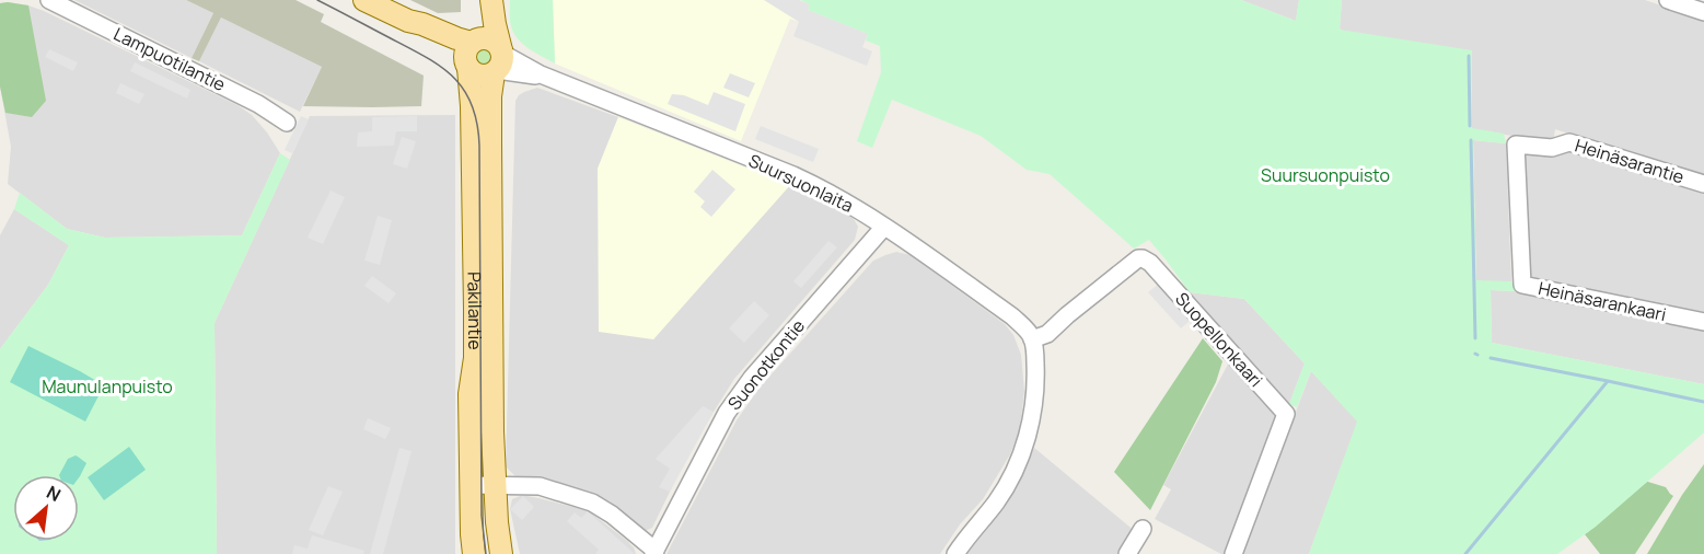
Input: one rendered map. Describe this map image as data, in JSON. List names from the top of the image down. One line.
{"streets":{"main road":["Pakilantie"],"street":["Lampuotilantie","Heinäsarantie","Suursuonlaita","Heinäsarankaari","Suopellonkaari","Suonotkontie"]},"crossings":[["Heinäsarantie","Heinäsarankaari"],["Suursuonlaita","Pakilantie"],["Suursuonlaita","Suopellonkaari"],["Suursuonlaita","Suonotkontie"]],"parks":["Suursuonpuisto","Maunulanpuisto"],"north":"top right"}
